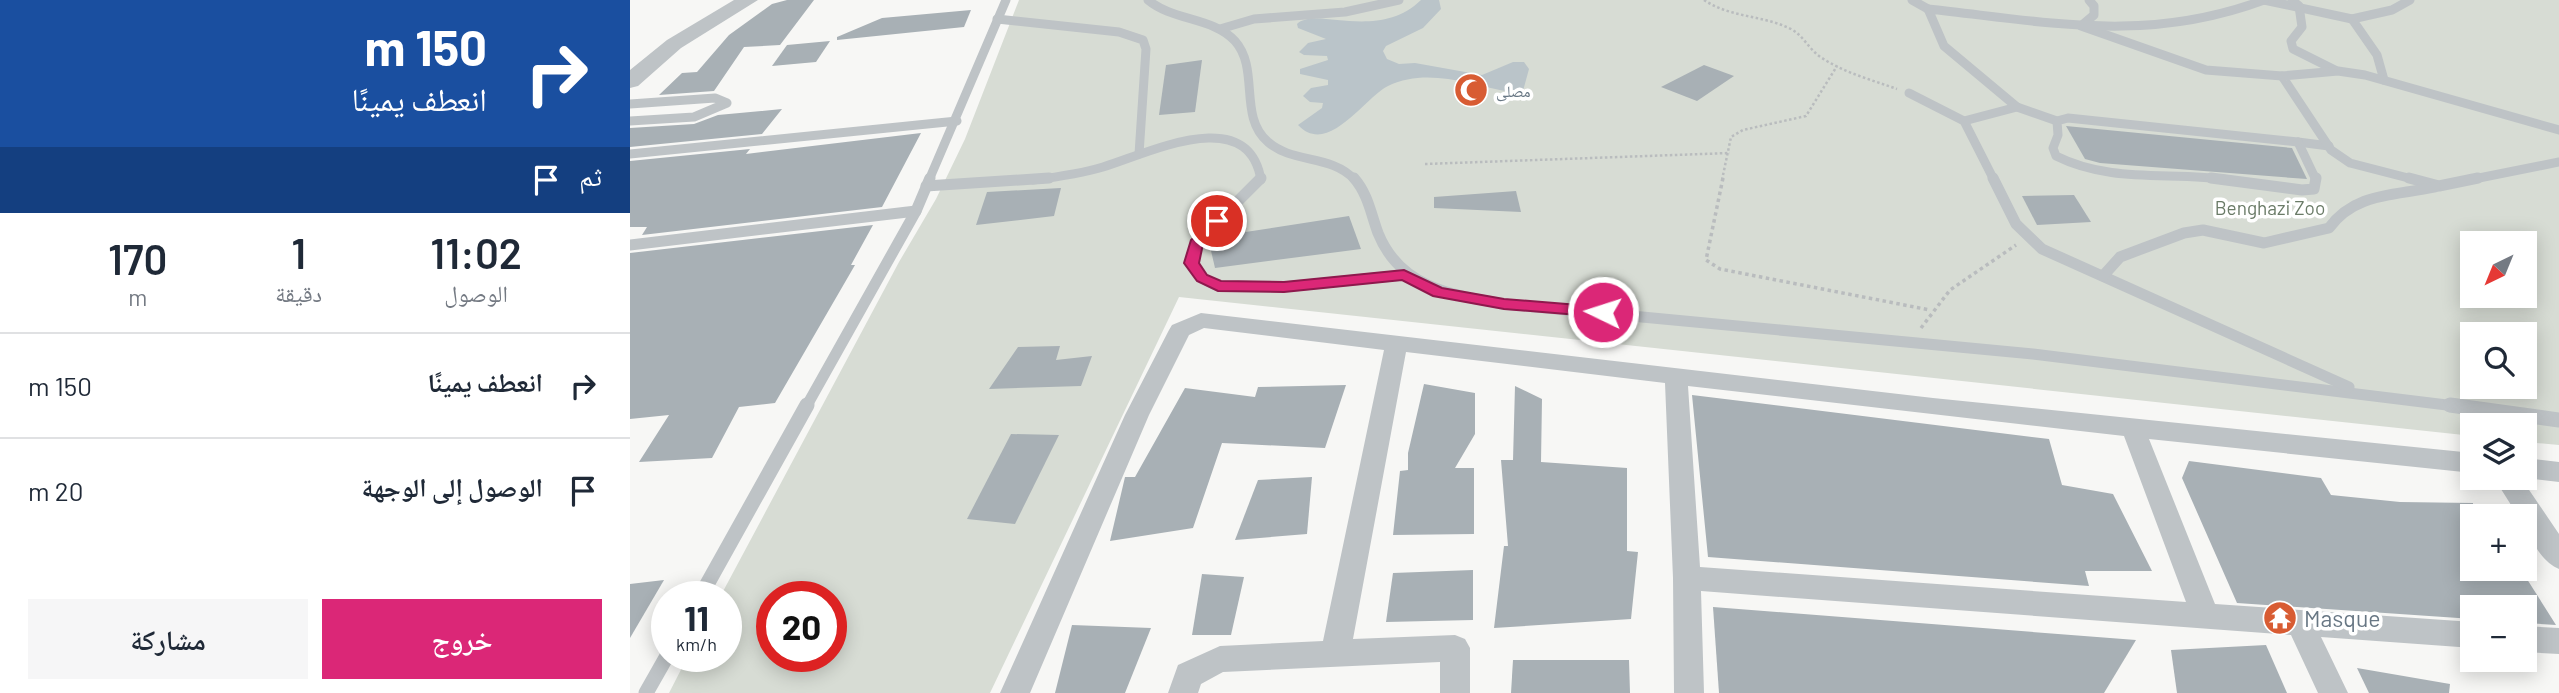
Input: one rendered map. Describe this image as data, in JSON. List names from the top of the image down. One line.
{"parks":["Benghazi Zoo"],"places":{"mosque":["مصلى"],"temple":["Masque"]},"north":"bottom left","page":{"turn":["150 m","انعطف يمينًا"],"then":"ثم","eta":["11:02","الوصول","1","دقيقة","170","m"],"map_buttons":["+","−"],"list":[{"name":"انعطف يمينًا","value":"150 m"},{"name":"الوصول إلى الوجهة","value":"20 m"}],"speed":"11 km/h","limit":"20","buttons":["خروج","مشاركة"]}}
